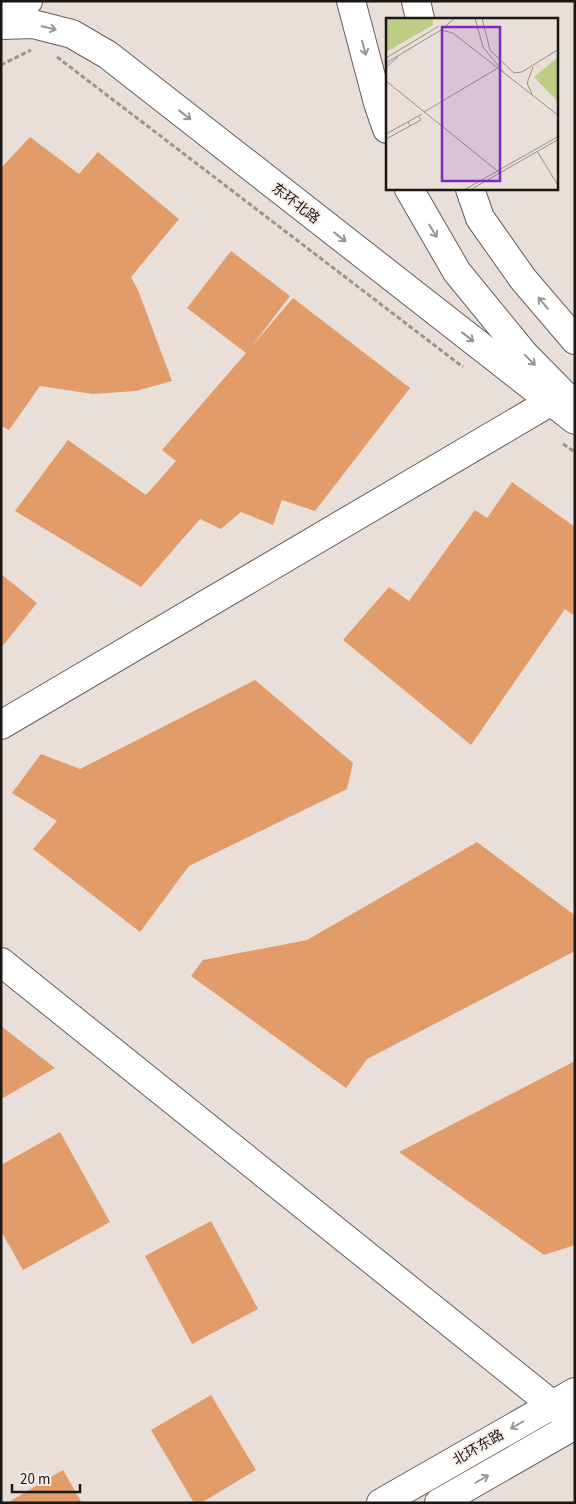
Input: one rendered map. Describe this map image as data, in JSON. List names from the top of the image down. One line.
{"streets":{"main road":["东环北路","北环东路"]},"scale_bar":"20 m"}
